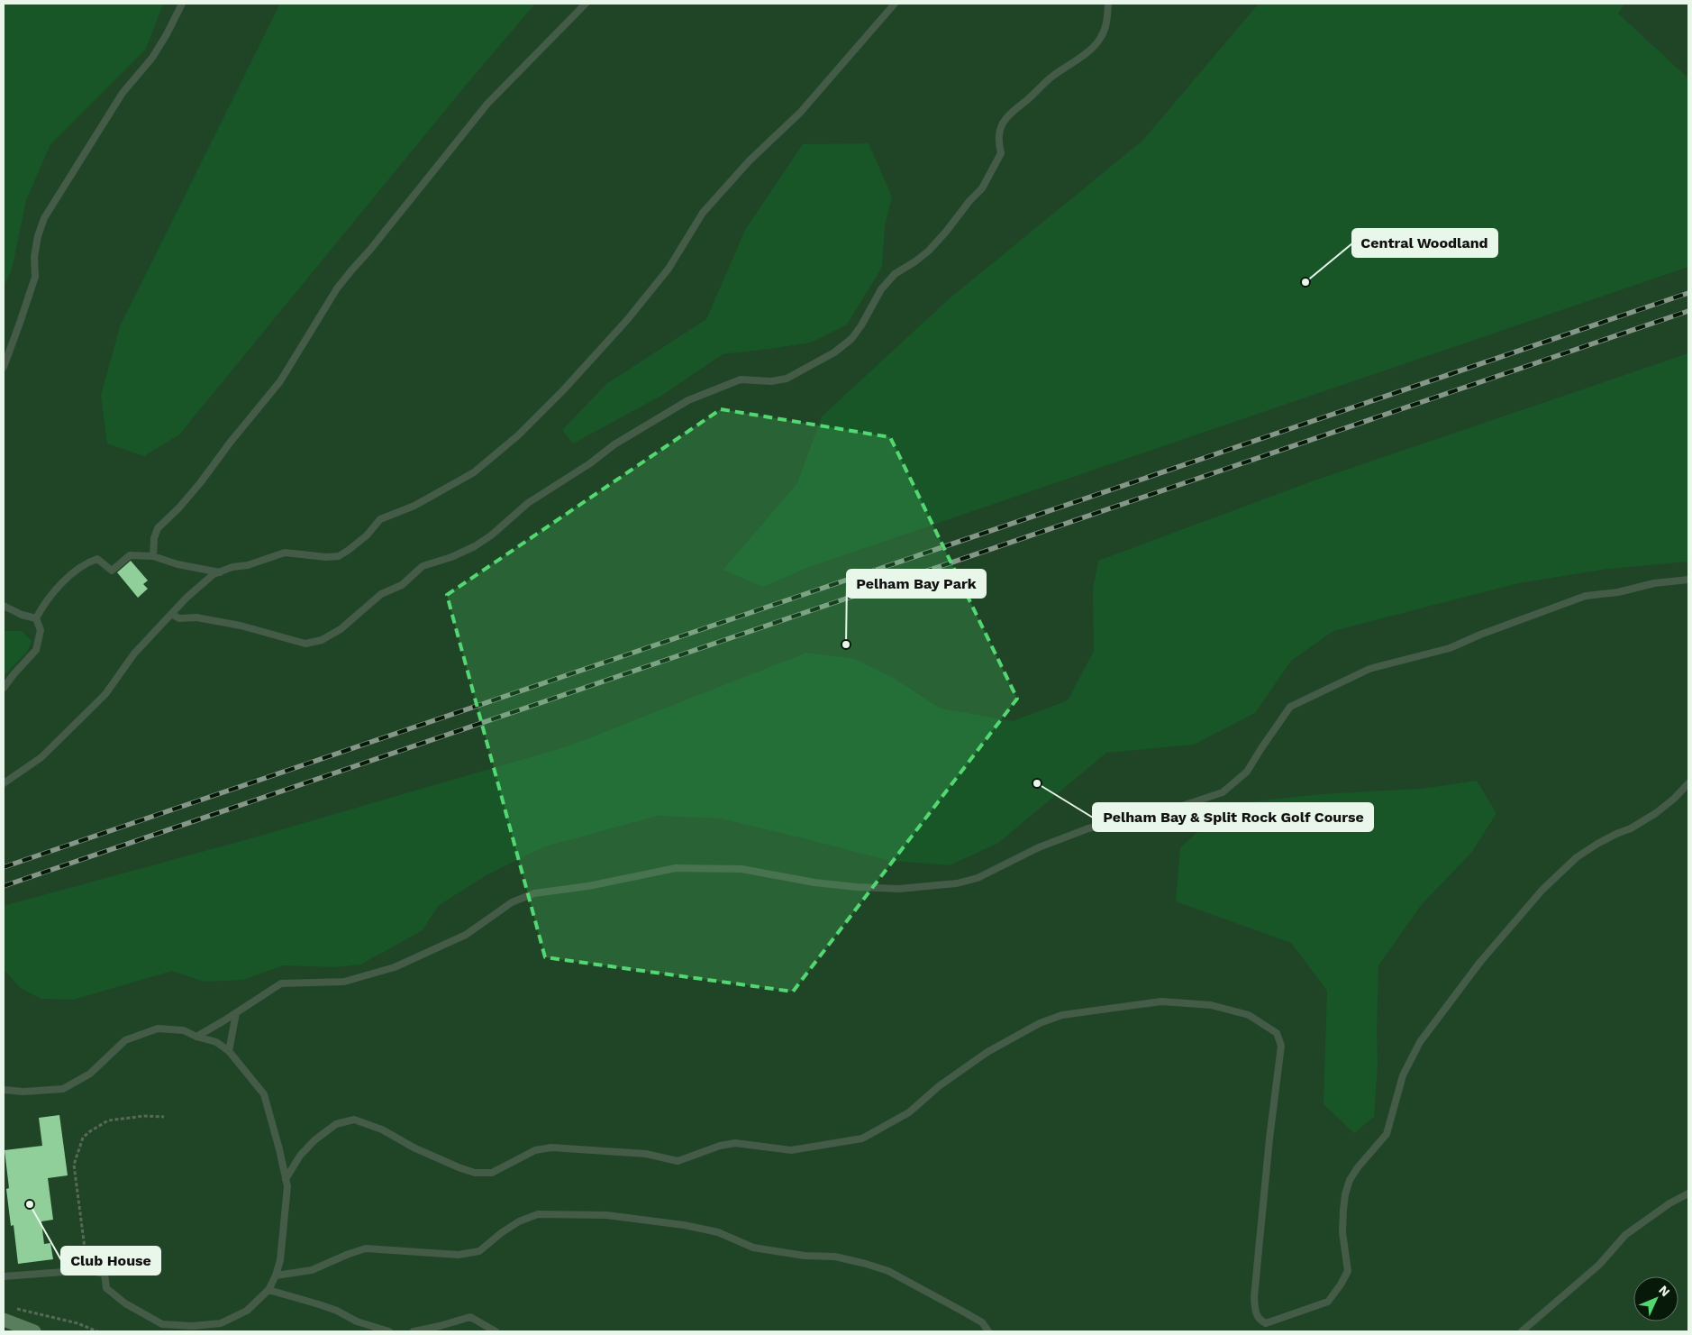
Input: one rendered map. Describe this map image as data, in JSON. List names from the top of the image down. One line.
{"places":["Central Woodland","Pelham Bay Park","Pelham Bay & Split Rock Golf Course","Club House"],"north":"top right"}
